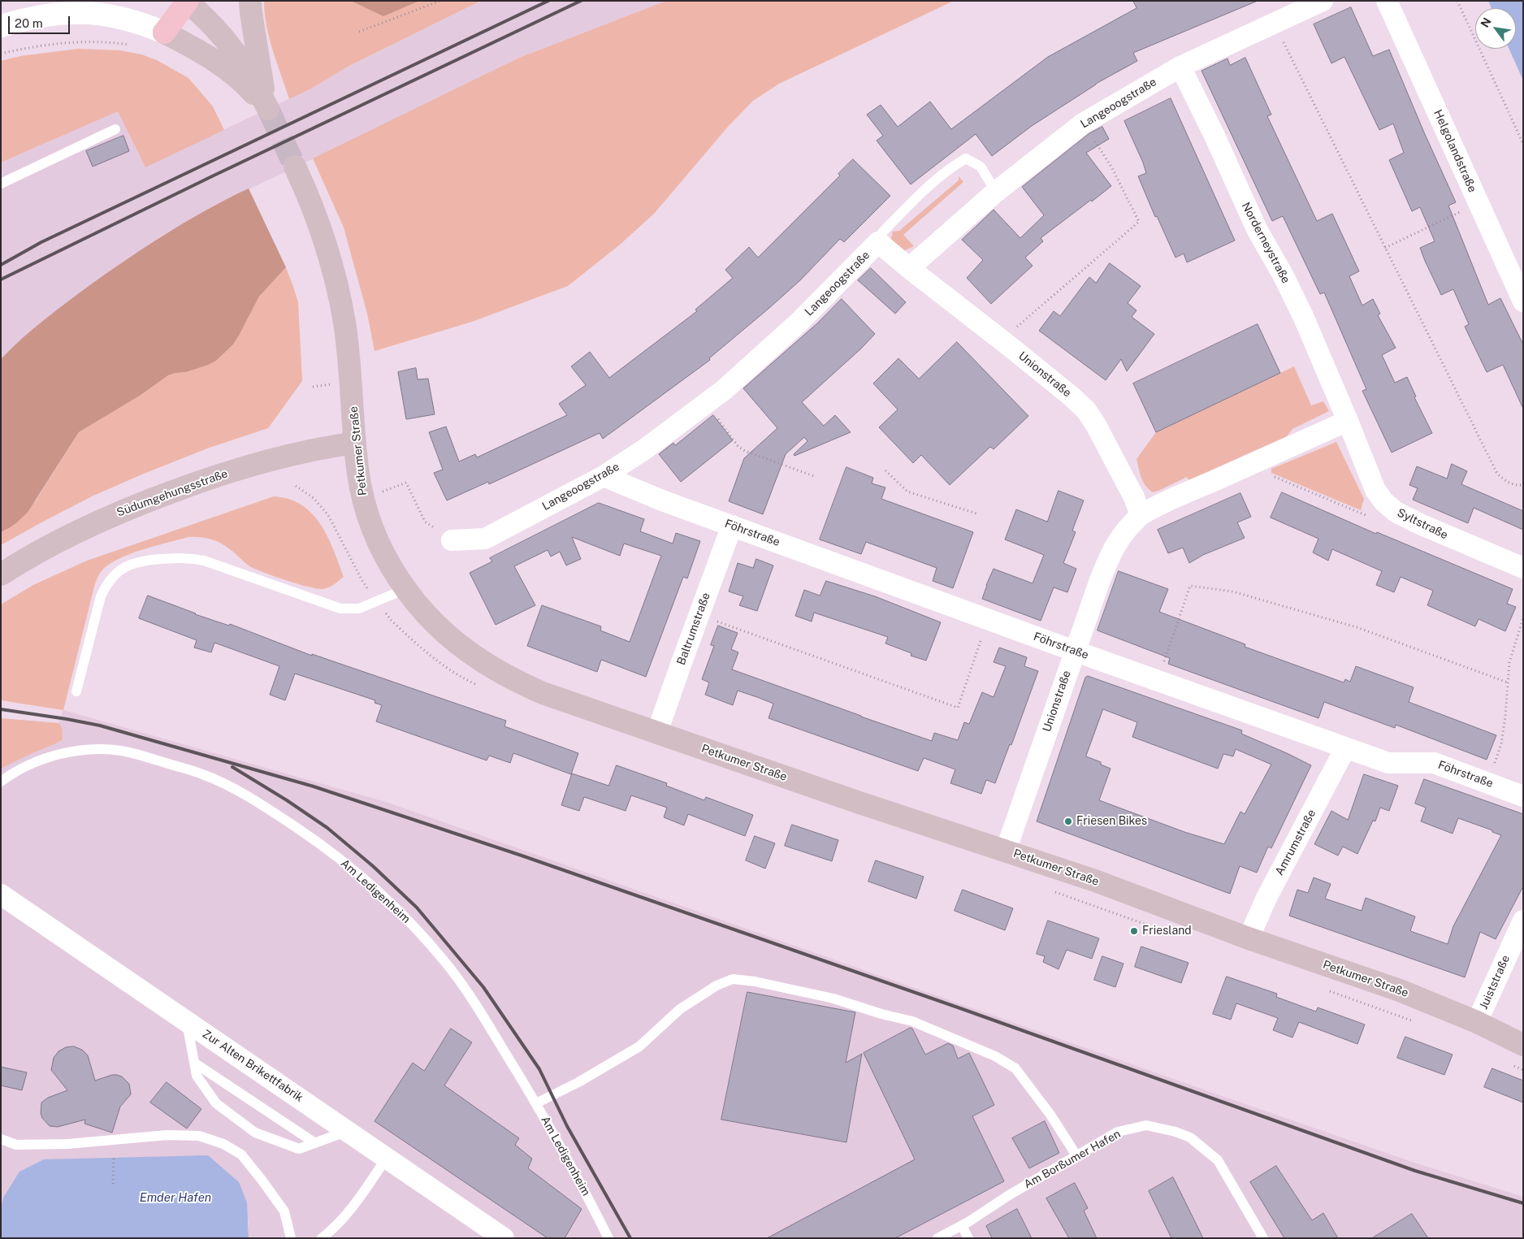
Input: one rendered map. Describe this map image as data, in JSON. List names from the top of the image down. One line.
{"streets":{"main road":["Petkumer Straße","Südumgehungsstraße"],"street":["Langeoogstraße","Helgolandstraße","Norderneystraße","Unionstraße","Syltstraße","Föhrstraße","Baltrumstraße","Amrumstraße","Juiststraße","Zur Alten Brikettfabrik"],"lane":["Am Ledigenheim","Am Borßumer Hafen"]},"crossings":[["Langeoogstraße","Norderneystraße"],["Langeoogstraße","Unionstraße"],["Langeoogstraße","Föhrstraße"],["Norderneystraße","Unionstraße"],["Norderneystraße","Syltstraße"],["Unionstraße","Petkumer Straße"],["Unionstraße","Syltstraße"],["Unionstraße","Föhrstraße"],["Petkumer Straße","Südumgehungsstraße"],["Petkumer Straße","Baltrumstraße"],["Petkumer Straße","Amrumstraße"],["Petkumer Straße","Juiststraße"],["Föhrstraße","Baltrumstraße"],["Föhrstraße","Amrumstraße"]],"water":["Emder Hafen"],"places":["Friesen Bikes","Friesland"],"scale_bar":"20 m","north":"top left"}
